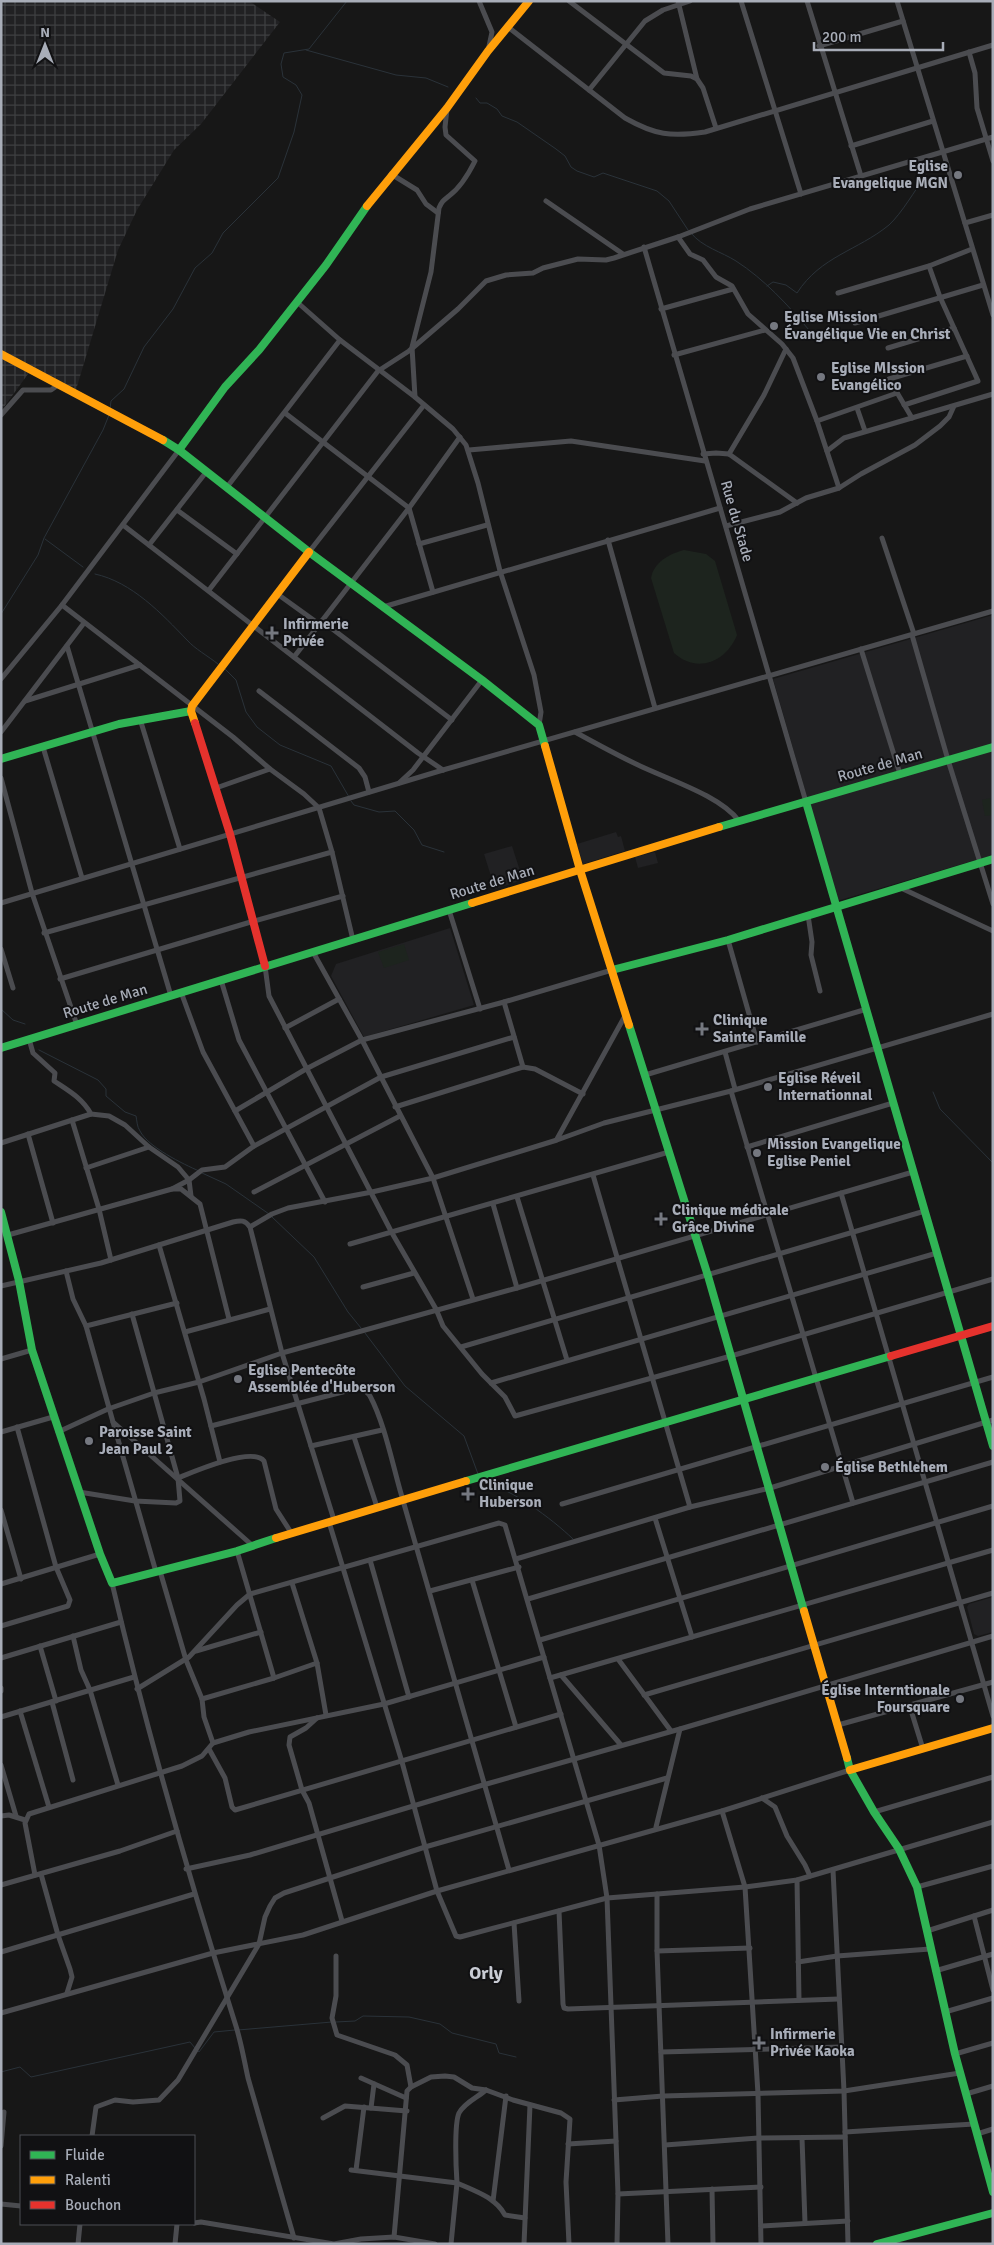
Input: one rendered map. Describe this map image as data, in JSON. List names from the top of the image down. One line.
{"streets":{"main road":["Route de Man"],"street":["Rue du Stade"]},"crossings":[["Rue du Stade","Route de Man"]],"districts":["Orly"],"places":{"other":["Eglise Evangelique MGN","Eglise Mission Évangélique Vie en Christ","Eglise MIssion Evangélico","Eglise Réveil Internationnal","Mission Evangelique Eglise Peniel","Eglise Pentecôte Assemblée d'Huberson","Paroisse Saint Jean Paul 2","Église Bethlehem","Église Interntionale Foursquare"],"health":["Infirmerie Privée","Clinique Sainte Famille","Clinique médicale Grâce Divine","Clinique Huberson","Infirmerie Privée Kaoka"]},"legend":["Fluide","Ralenti","Bouchon"],"scale_bar":"200 m","north":"top"}
